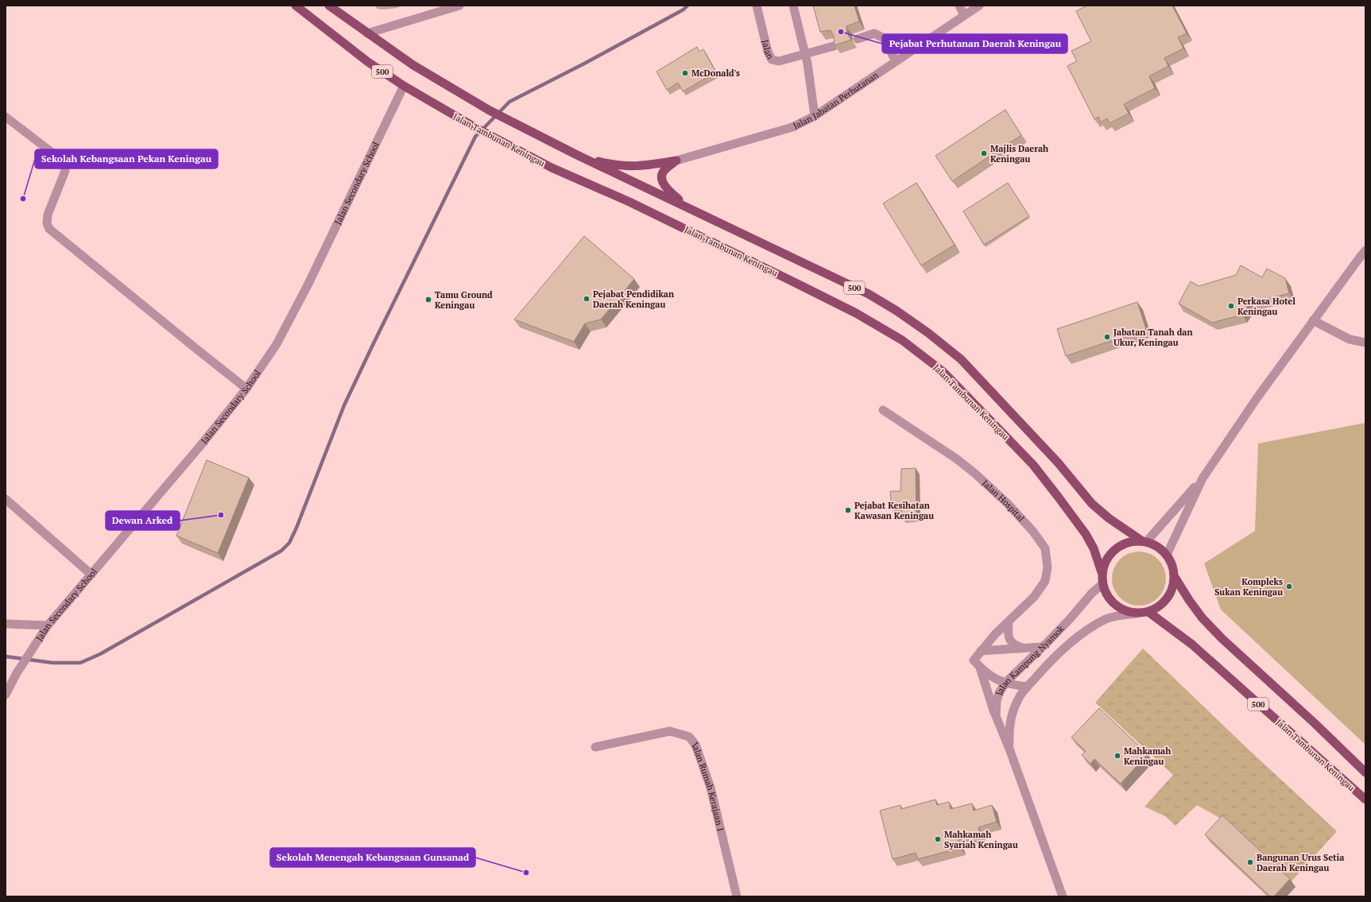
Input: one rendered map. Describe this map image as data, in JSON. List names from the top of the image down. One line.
{"streets":{"main road":["500","Jalan Tambunan Keningau"],"street":["Jalan","Jalan Jabatan Perhutanan","Jalan Secondary School","Jalan Hospital","Jalan Kampung Nyamok","Jalan Rumah Kerajaan 1"]},"crossings":[["500","Jalan Tambunan Keningau"],["500","Jalan Kampung Nyamok"],["Jalan Tambunan Keningau","Jalan Secondary School"],["Jalan Tambunan Keningau","Jalan Kampung Nyamok"]],"places":["Pejabat Perhutanan Daerah Keningau","McDonald's","Majlis Daerah Keningau","Sekolah Kebangsaan Pekan Keningau","Pejabat Pendidikan Daerah Keningau","Tamu Ground Keningau","Perkasa Hotel Keningau","Jabatan Tanah dan Ukur, Keningau","Pejabat Kesihatan Kawasan Keningau","Dewan Arked","Kompleks Sukan Keningau","Mahkamah Keningau","Mahkamah Syariah Keningau","Bangunan Urus Setia Daerah Keningau","Sekolah Menengah Kebangsaan Gunsanad"]}
